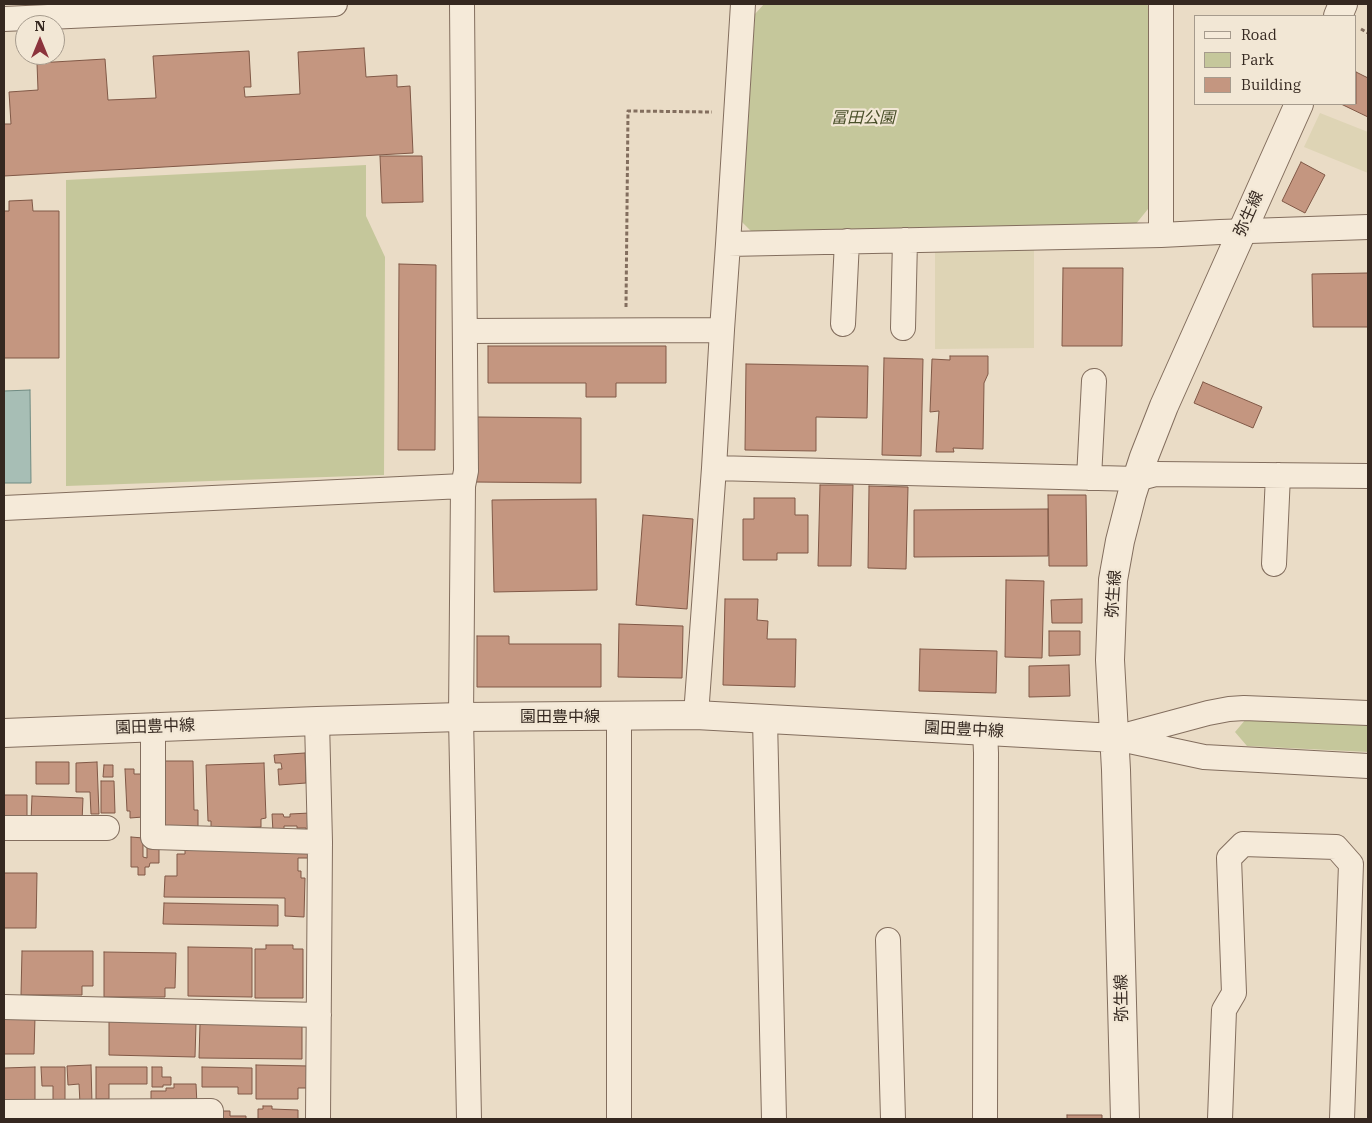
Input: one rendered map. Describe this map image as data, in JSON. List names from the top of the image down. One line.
{"streets":{"street":["弥生線","園田豊中線"]},"crossings":[["弥生線","園田豊中線"]],"parks":["冨田公園"],"legend":["Road","Park","Building"],"north":"top"}
